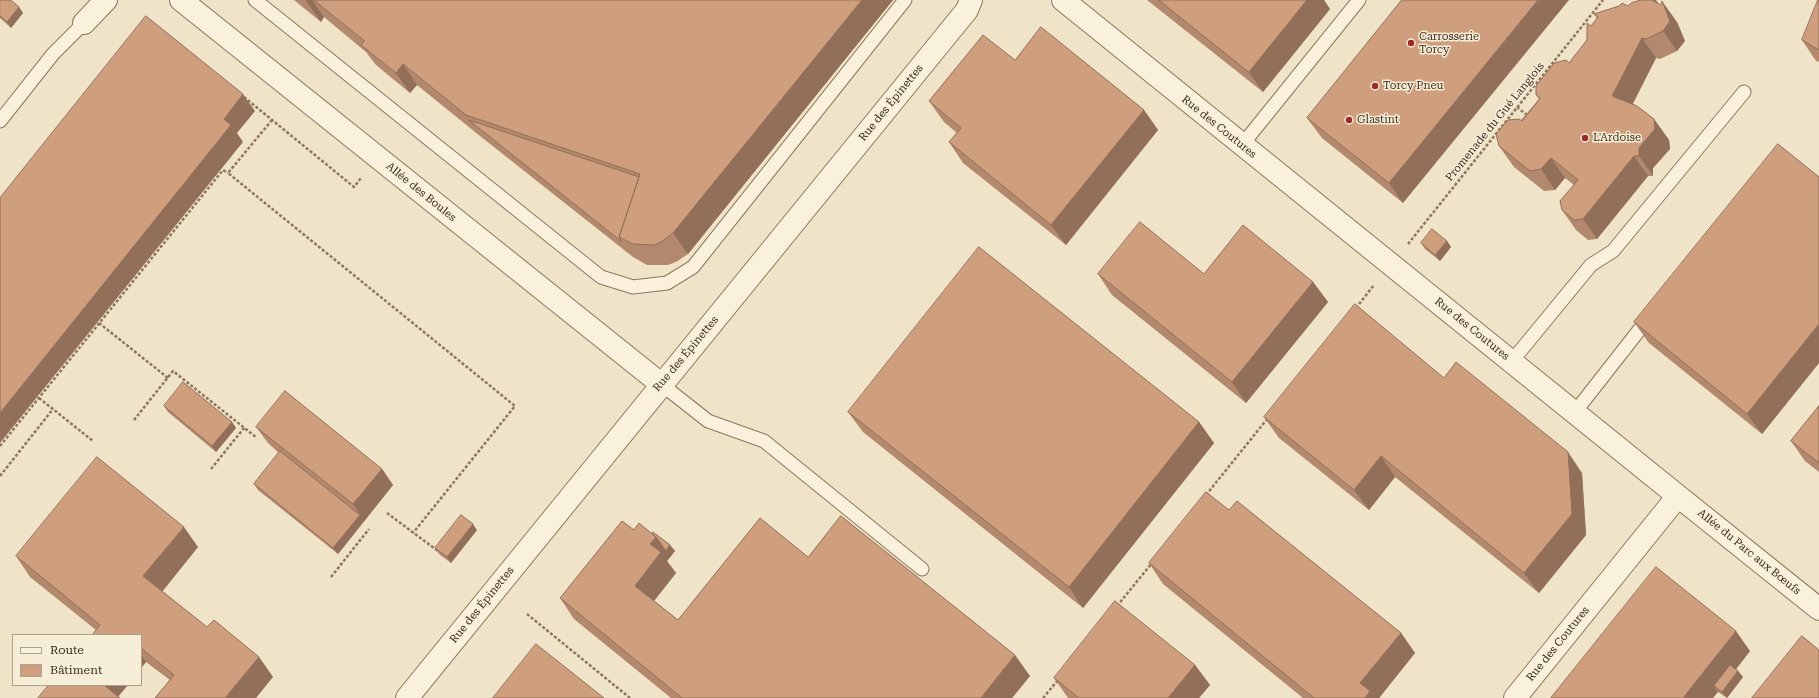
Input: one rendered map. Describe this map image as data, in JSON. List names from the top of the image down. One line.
{"streets":{"street":["Rue des Épinettes","Rue des Coutures","Allée des Boules","Allée du Parc aux Bœufs"],"path":["Promenade du Gué Langlois"]},"crossings":[["Rue des Épinettes","Allée des Boules"],["Rue des Coutures","Allée du Parc aux Bœufs"]],"places":["Carrosserie Torcy","Torcy Pneu","Glastint","L'Ardoise"],"legend":["Route","Bâtiment"]}
